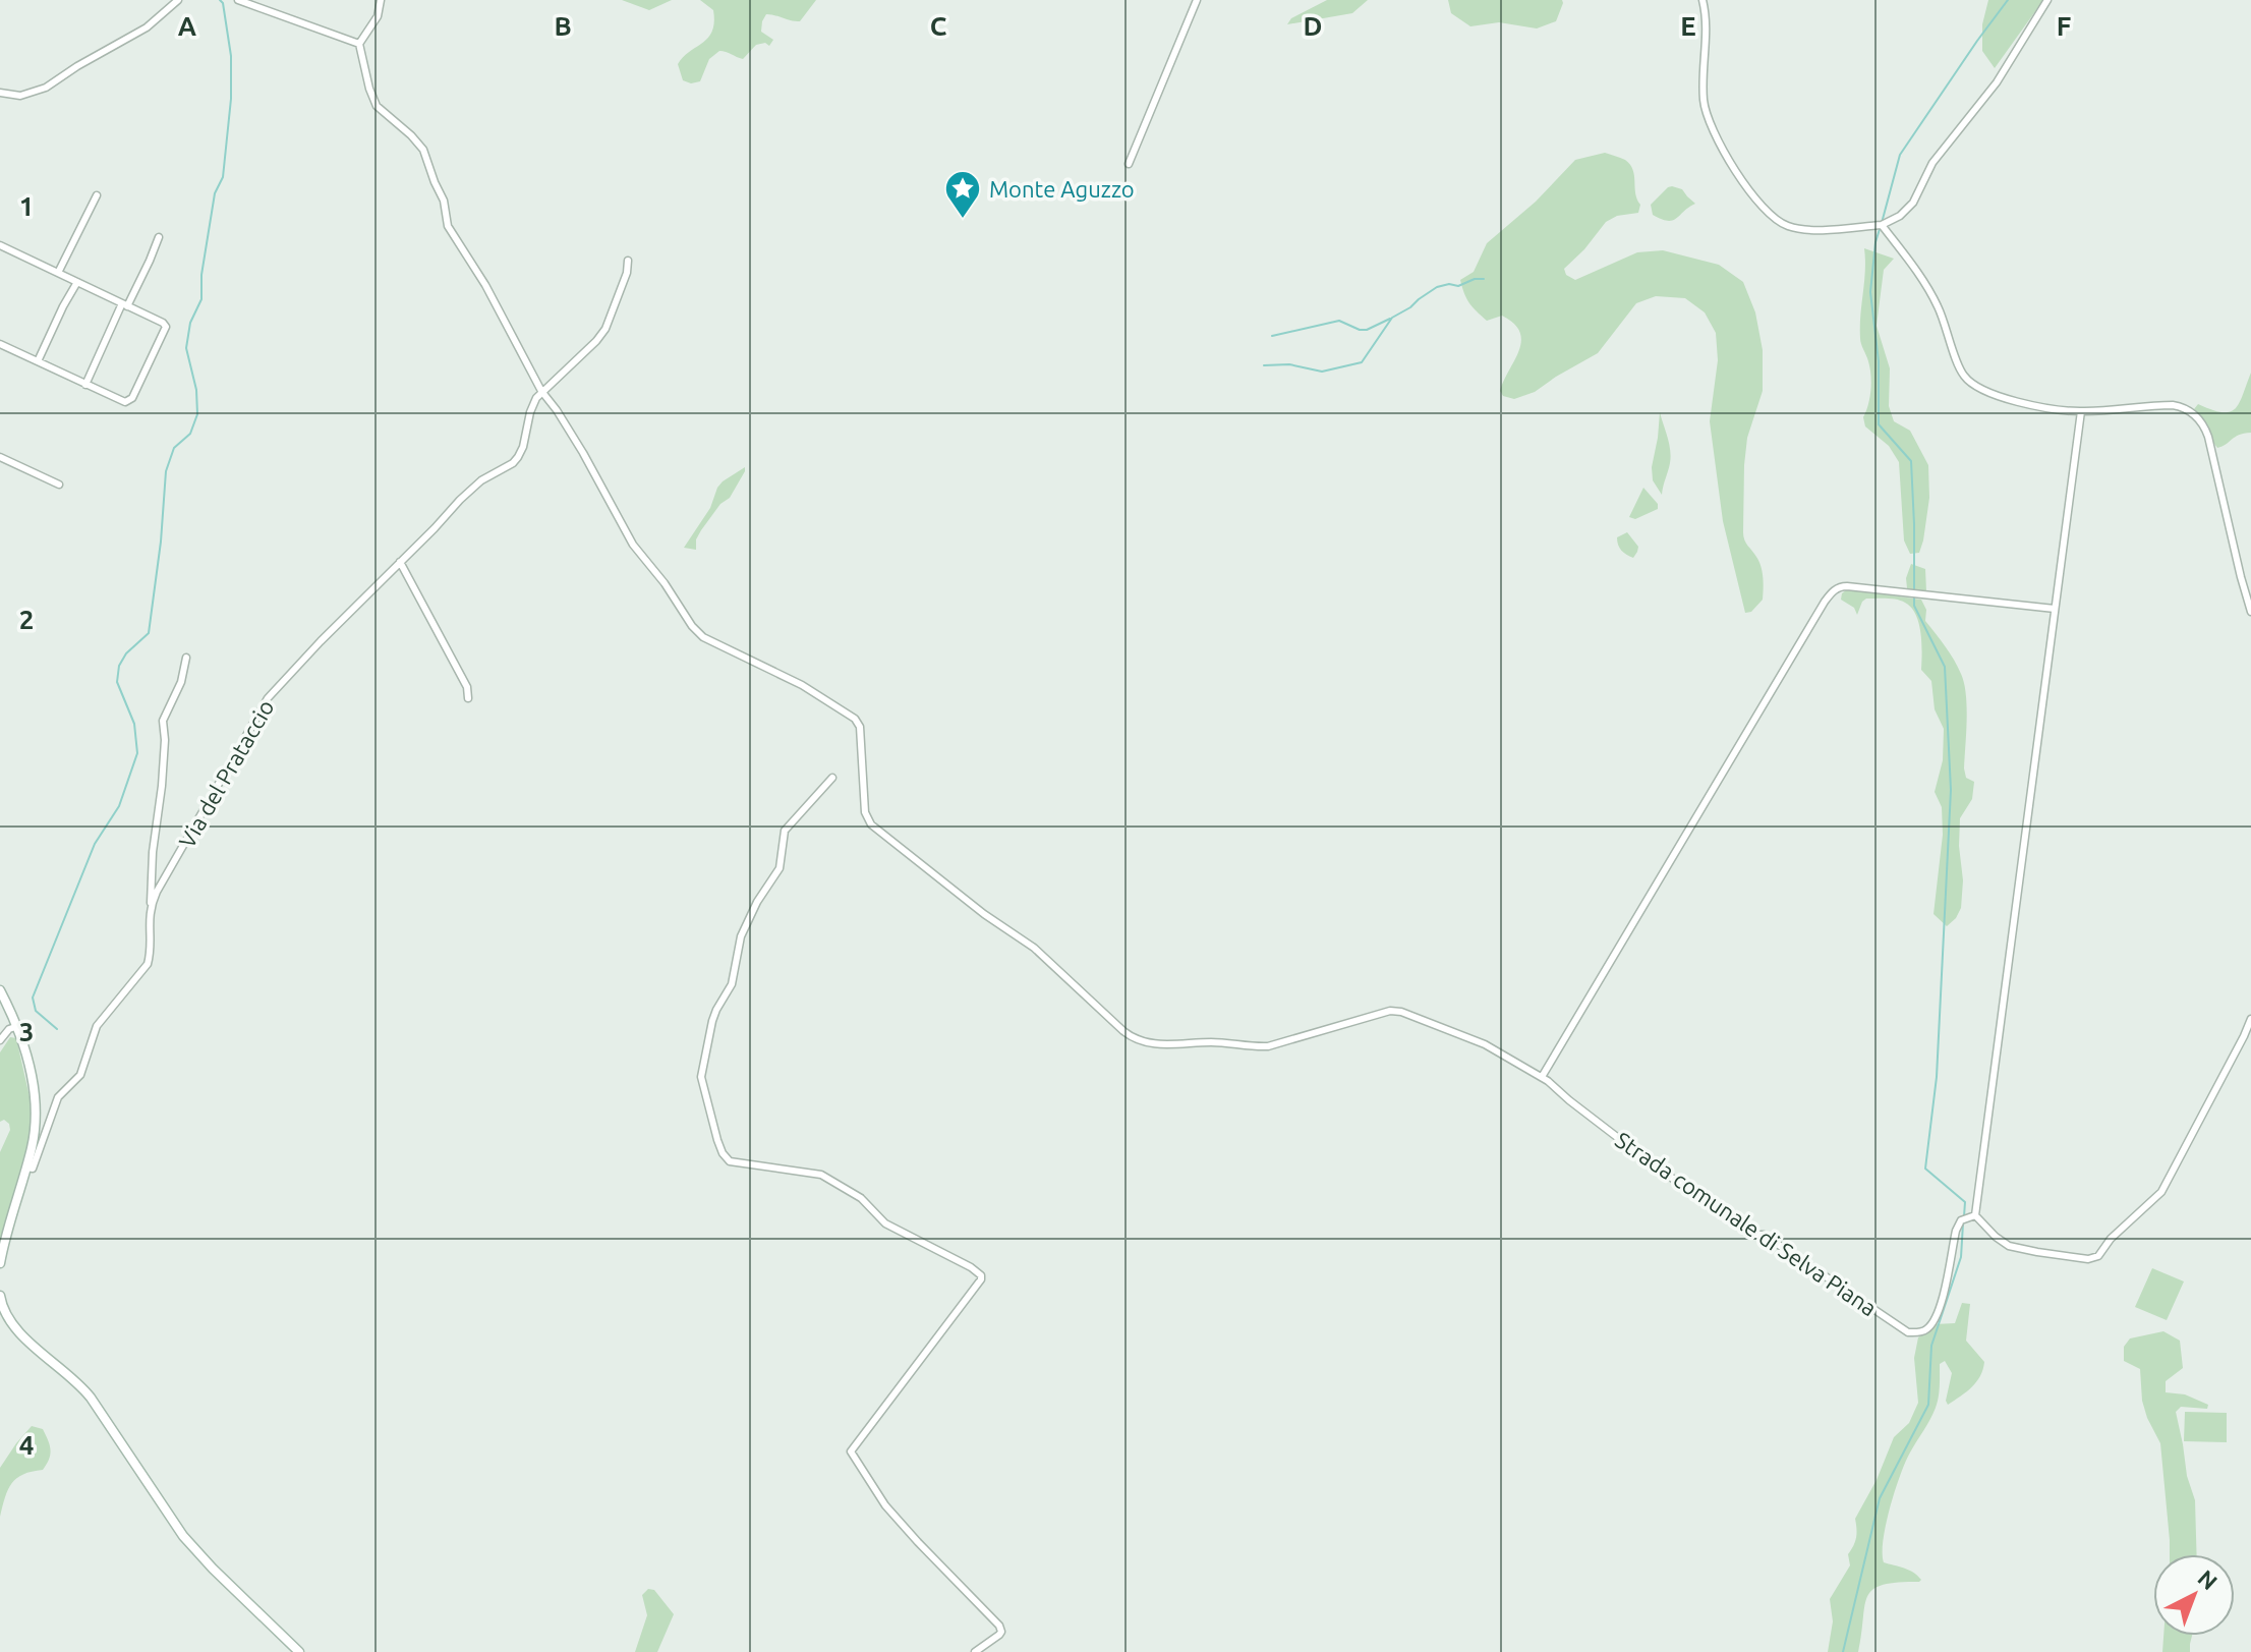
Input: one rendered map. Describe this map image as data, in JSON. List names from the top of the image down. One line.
{"streets":{"street":["Via del Prataccio","Strada comunale di Selva Piana"]},"crossings":[["Via del Prataccio","Strada comunale di Selva Piana"]],"places":{"place":["Monte Aguzzo"]},"north":"top right","grid":{"columns":["A","B","C","D","E","F"],"rows":["1","2","3","4"]}}
